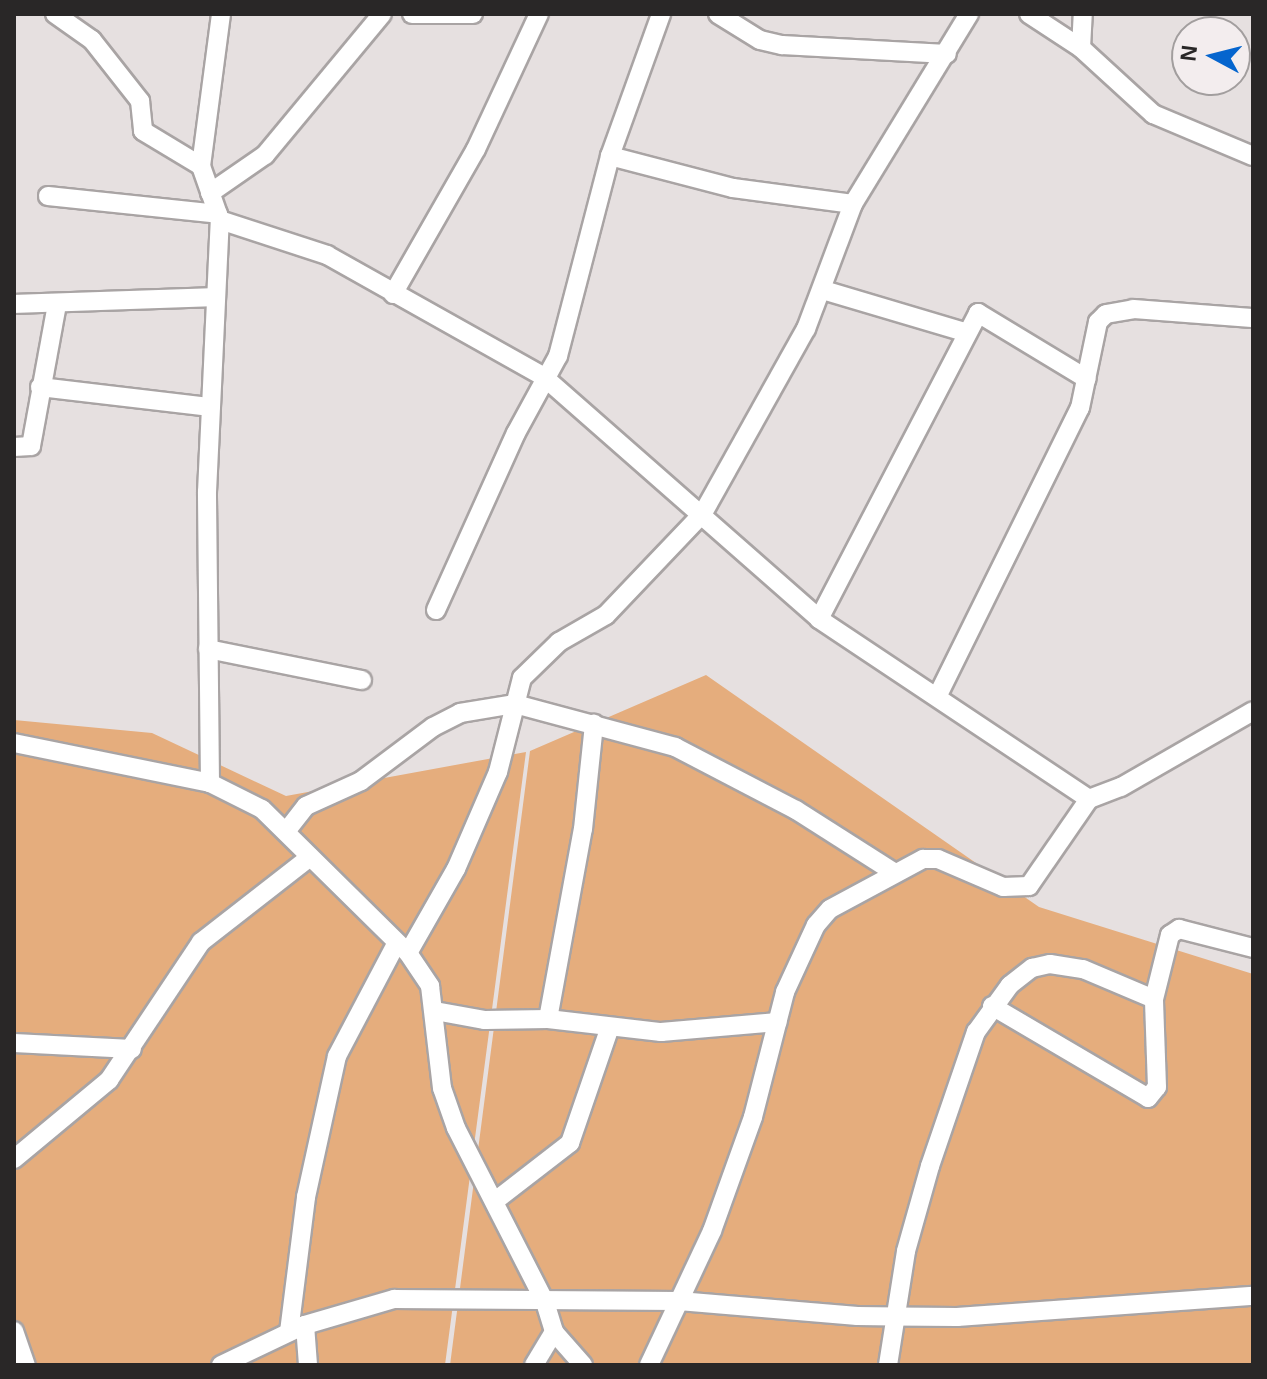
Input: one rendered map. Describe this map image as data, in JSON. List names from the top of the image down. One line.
{"north":"left"}
